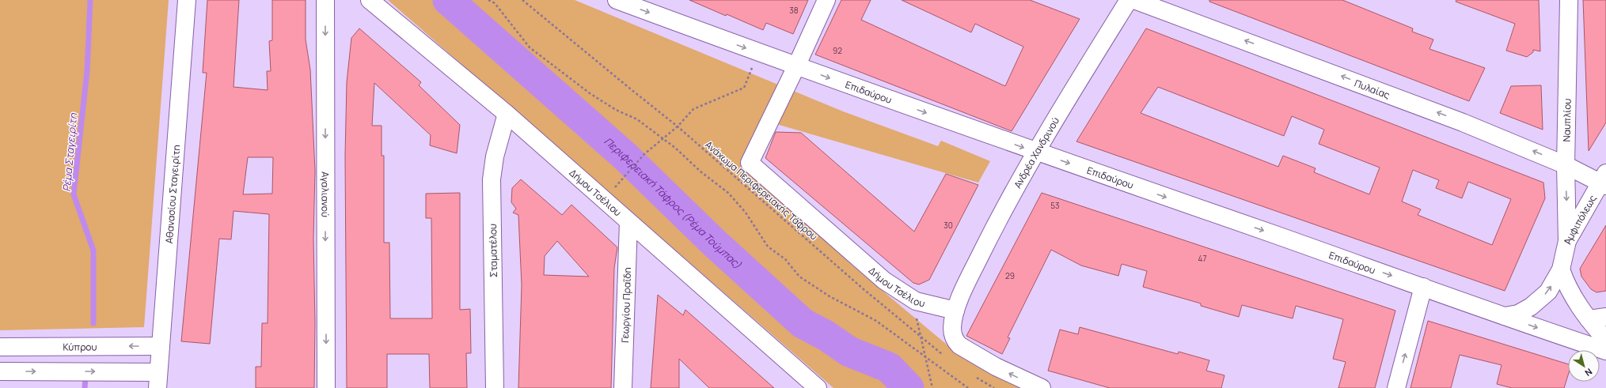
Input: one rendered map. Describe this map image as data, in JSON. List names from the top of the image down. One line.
{"streets":{"street":["Πυλαίας","Επιδαύρου","Ναυπλίου","Ανδρέα Χανδρινού","Δήμου Τσέλιου","Αθανασίου Σταγειρίτη","Αγαλιανού","Αμφιπόλεως","Σταματέλου","Γεωργίου Πραΐδη","Κύπρου"],"path":["Ανάχωμα Περιφερειακής Τάφρου"]},"crossings":[["Πυλαίας","Ναυπλίου"],["Πυλαίας","Αμφιπόλεως"],["Επιδαύρου","Ανδρέα Χανδρινού"],["Επιδαύρου","Δήμου Τσέλιου"],["Επιδαύρου","Αμφιπόλεως"],["Ναυπλίου","Αμφιπόλεως"],["Ανδρέα Χανδρινού","Δήμου Τσέλιου"],["Δήμου Τσέλιου","Σταματέλου"],["Δήμου Τσέλιου","Γεωργίου Πραΐδη"],["Αθανασίου Σταγειρίτη","Κύπρου"]],"one_way":["Πυλαίας","Επιδαύρου","Αγαλιανού","Αμφιπόλεως"],"water":["Ρέμα Σταγειρίτη","Περιφερειακή Τάφρος (Ρέμα Τούμπας)"],"house_numbers":["38","92","53","30","47","29"],"north":"bottom right"}
